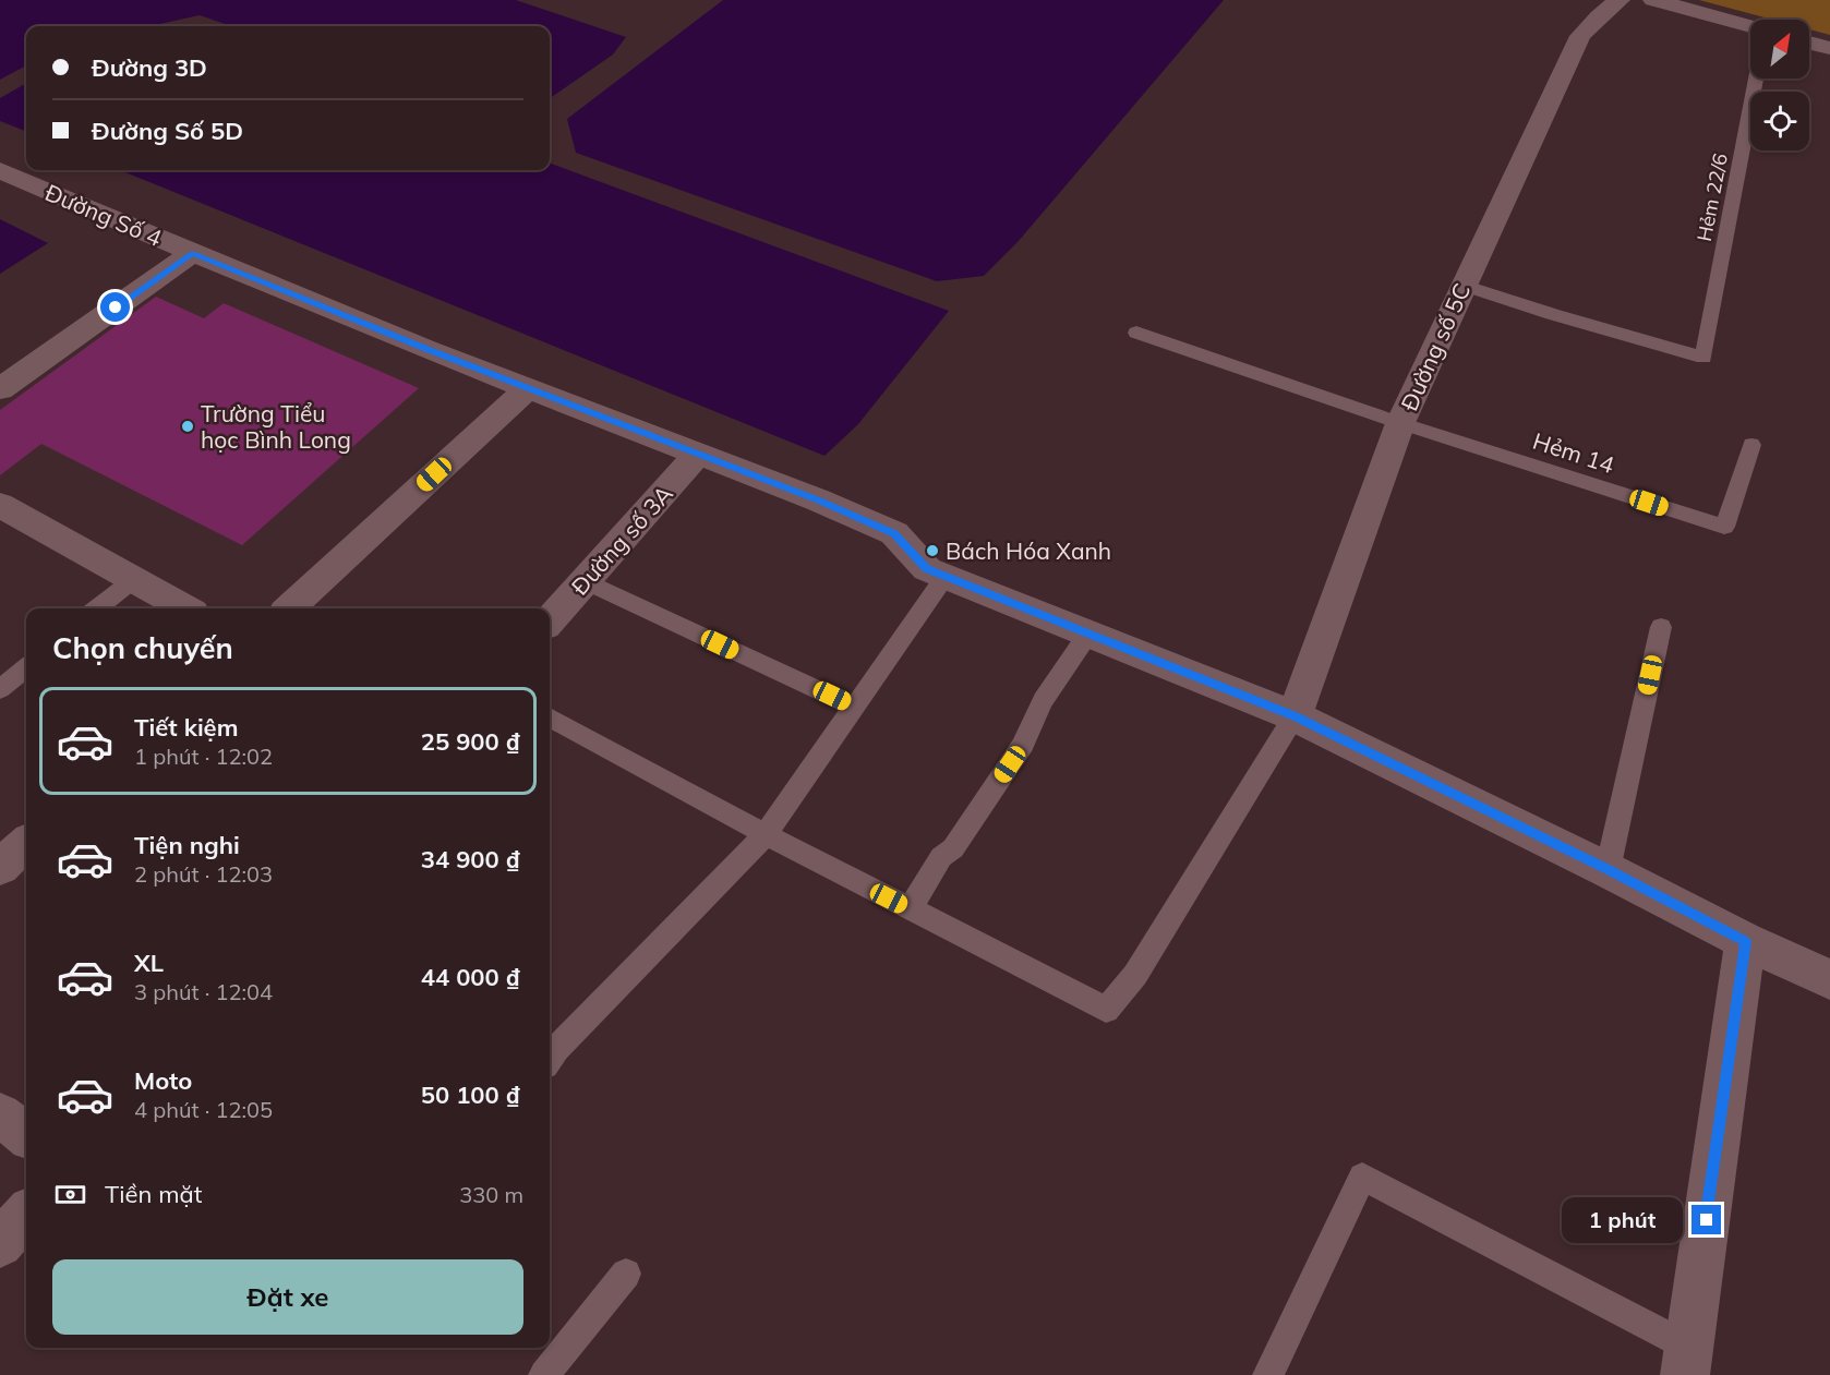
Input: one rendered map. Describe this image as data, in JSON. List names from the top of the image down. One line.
{"streets":{"street":["Đường Số 4","Đường số 5C","Đường số 3A"],"lane":["Hẻm 22/6","Hẻm 14"]},"crossings":[["Hẻm 22/6","Đường số 5C"],["Đường Số 4","Đường số 5C"],["Đường Số 4","Đường số 3A"],["Đường số 5C","Hẻm 14"]],"places":["Trường Tiểu học Bình Long","Bách Hóa Xanh"],"north":"top right","page":{"banner":["Đường 3D","Đường Số 5D"],"heading":"Chọn chuyến","list":[{"name":"Tiết kiệm","note":"1 phút · 12:02","value":"25 900 ₫"},{"name":"Tiện nghi","note":"2 phút · 12:03","value":"34 900 ₫"},{"name":"XL","note":"3 phút · 12:04","value":"44 000 ₫"},{"name":"Moto","note":"4 phút · 12:05","value":"50 100 ₫"}],"pay":["Tiền mặt","330 m"],"bubble":"1 phút","buttons":"Đặt xe"}}
